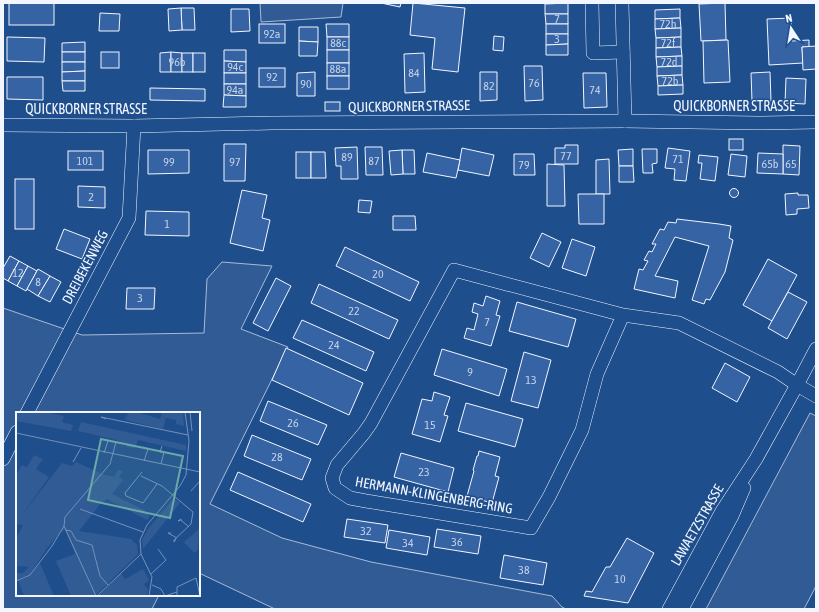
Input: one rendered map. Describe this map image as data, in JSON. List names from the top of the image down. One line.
{"streets":{"street":["QUICKBORNER STRASSE","DREIBEKENWEG","HERMANN-KLINGENBERG-RING","LAWAETZSTRASSE"]},"crossings":[["QUICKBORNER STRASSE","DREIBEKENWEG"],["HERMANN-KLINGENBERG-RING","LAWAETZSTRASSE"]],"house_numbers":["7","72h","92a","3","88c","72f","96b","72d","94c","88a","84","92","72b","76","90","82","94a","74","77","89","71","101","87","99","97","65b","65","79","2","1","12","20","8","3","22","7","24","9","13","26","15","28","23","32","36","34","38","10"],"north":"top"}
